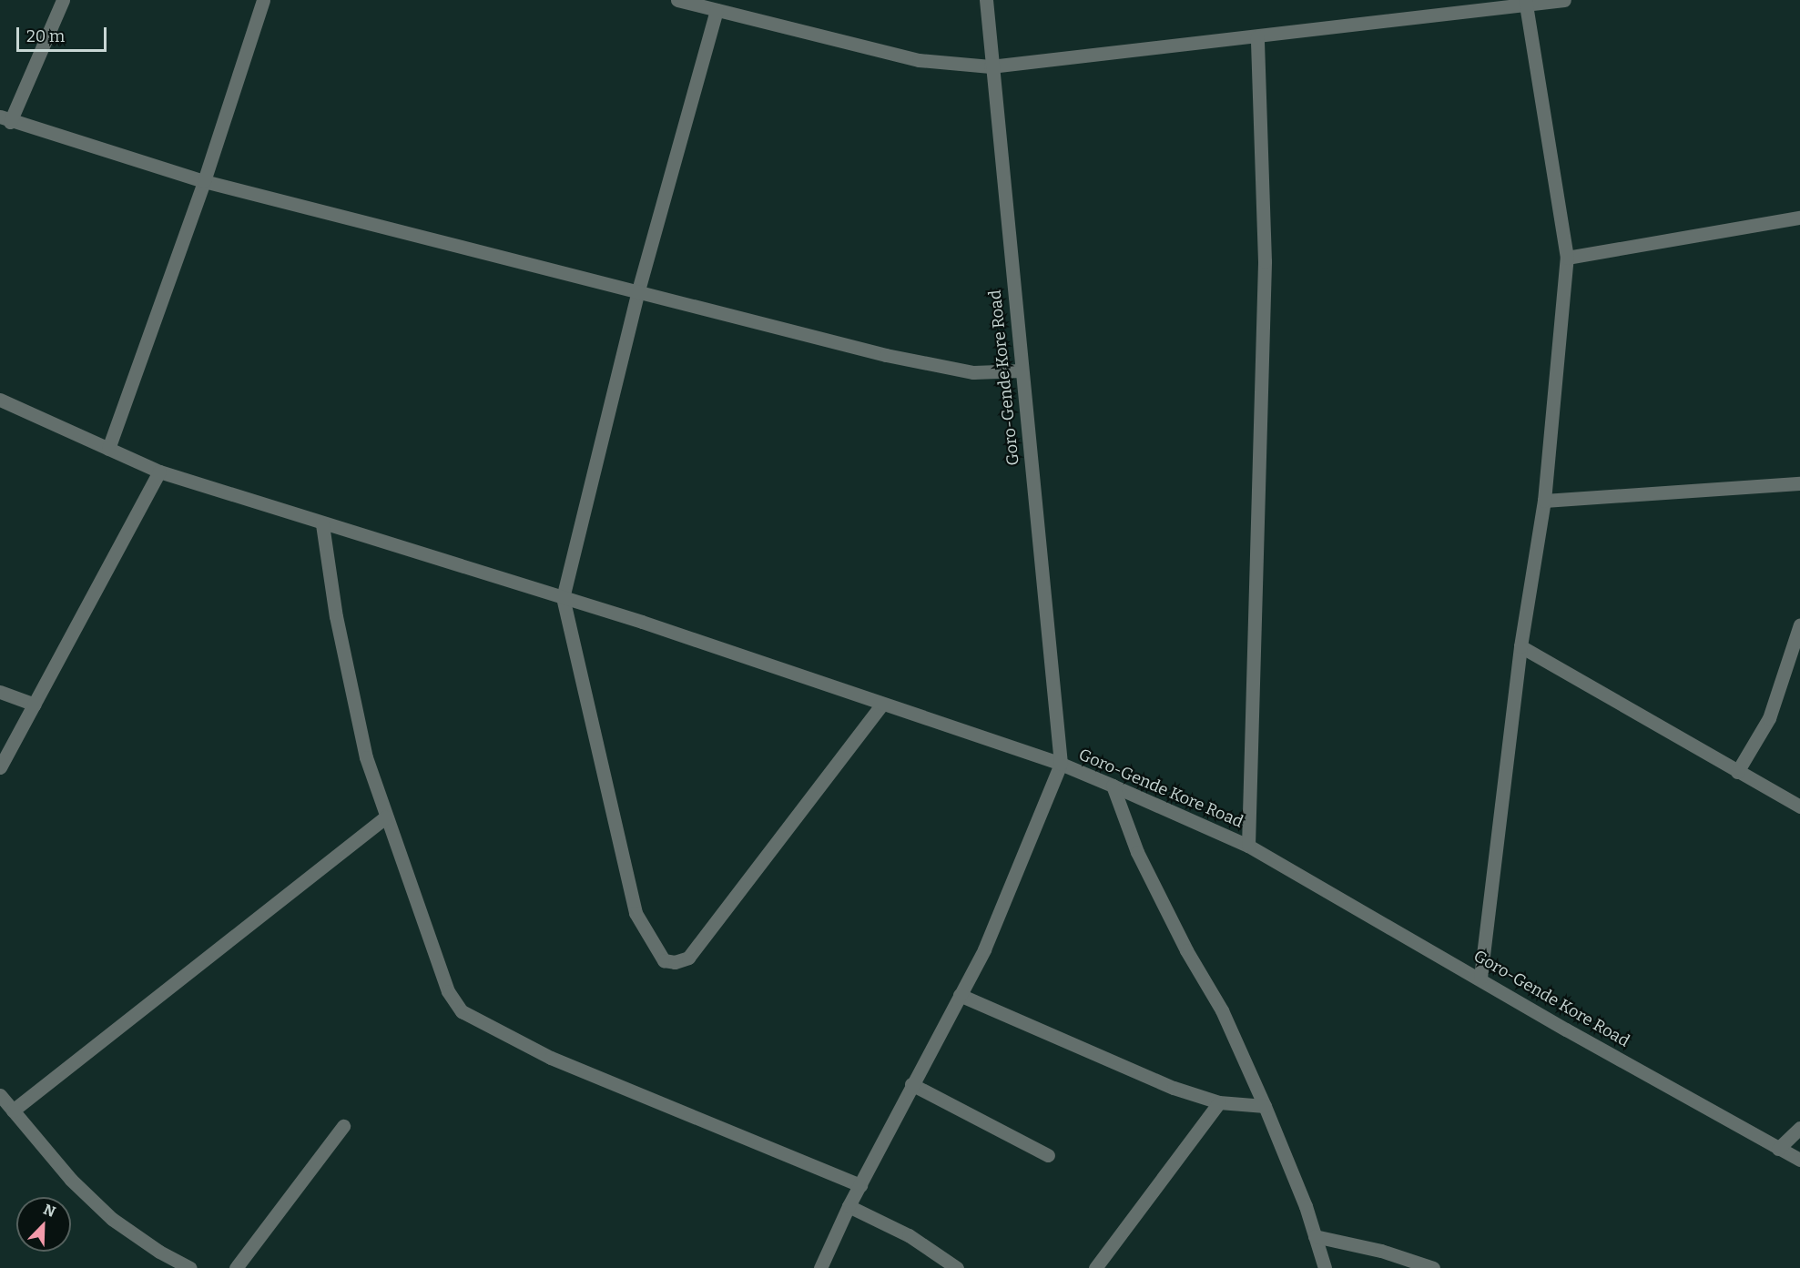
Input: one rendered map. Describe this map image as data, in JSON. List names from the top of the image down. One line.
{"streets":{"street":["Goro-Gende Kore Road"]},"scale_bar":"20 m","north":"top right"}
